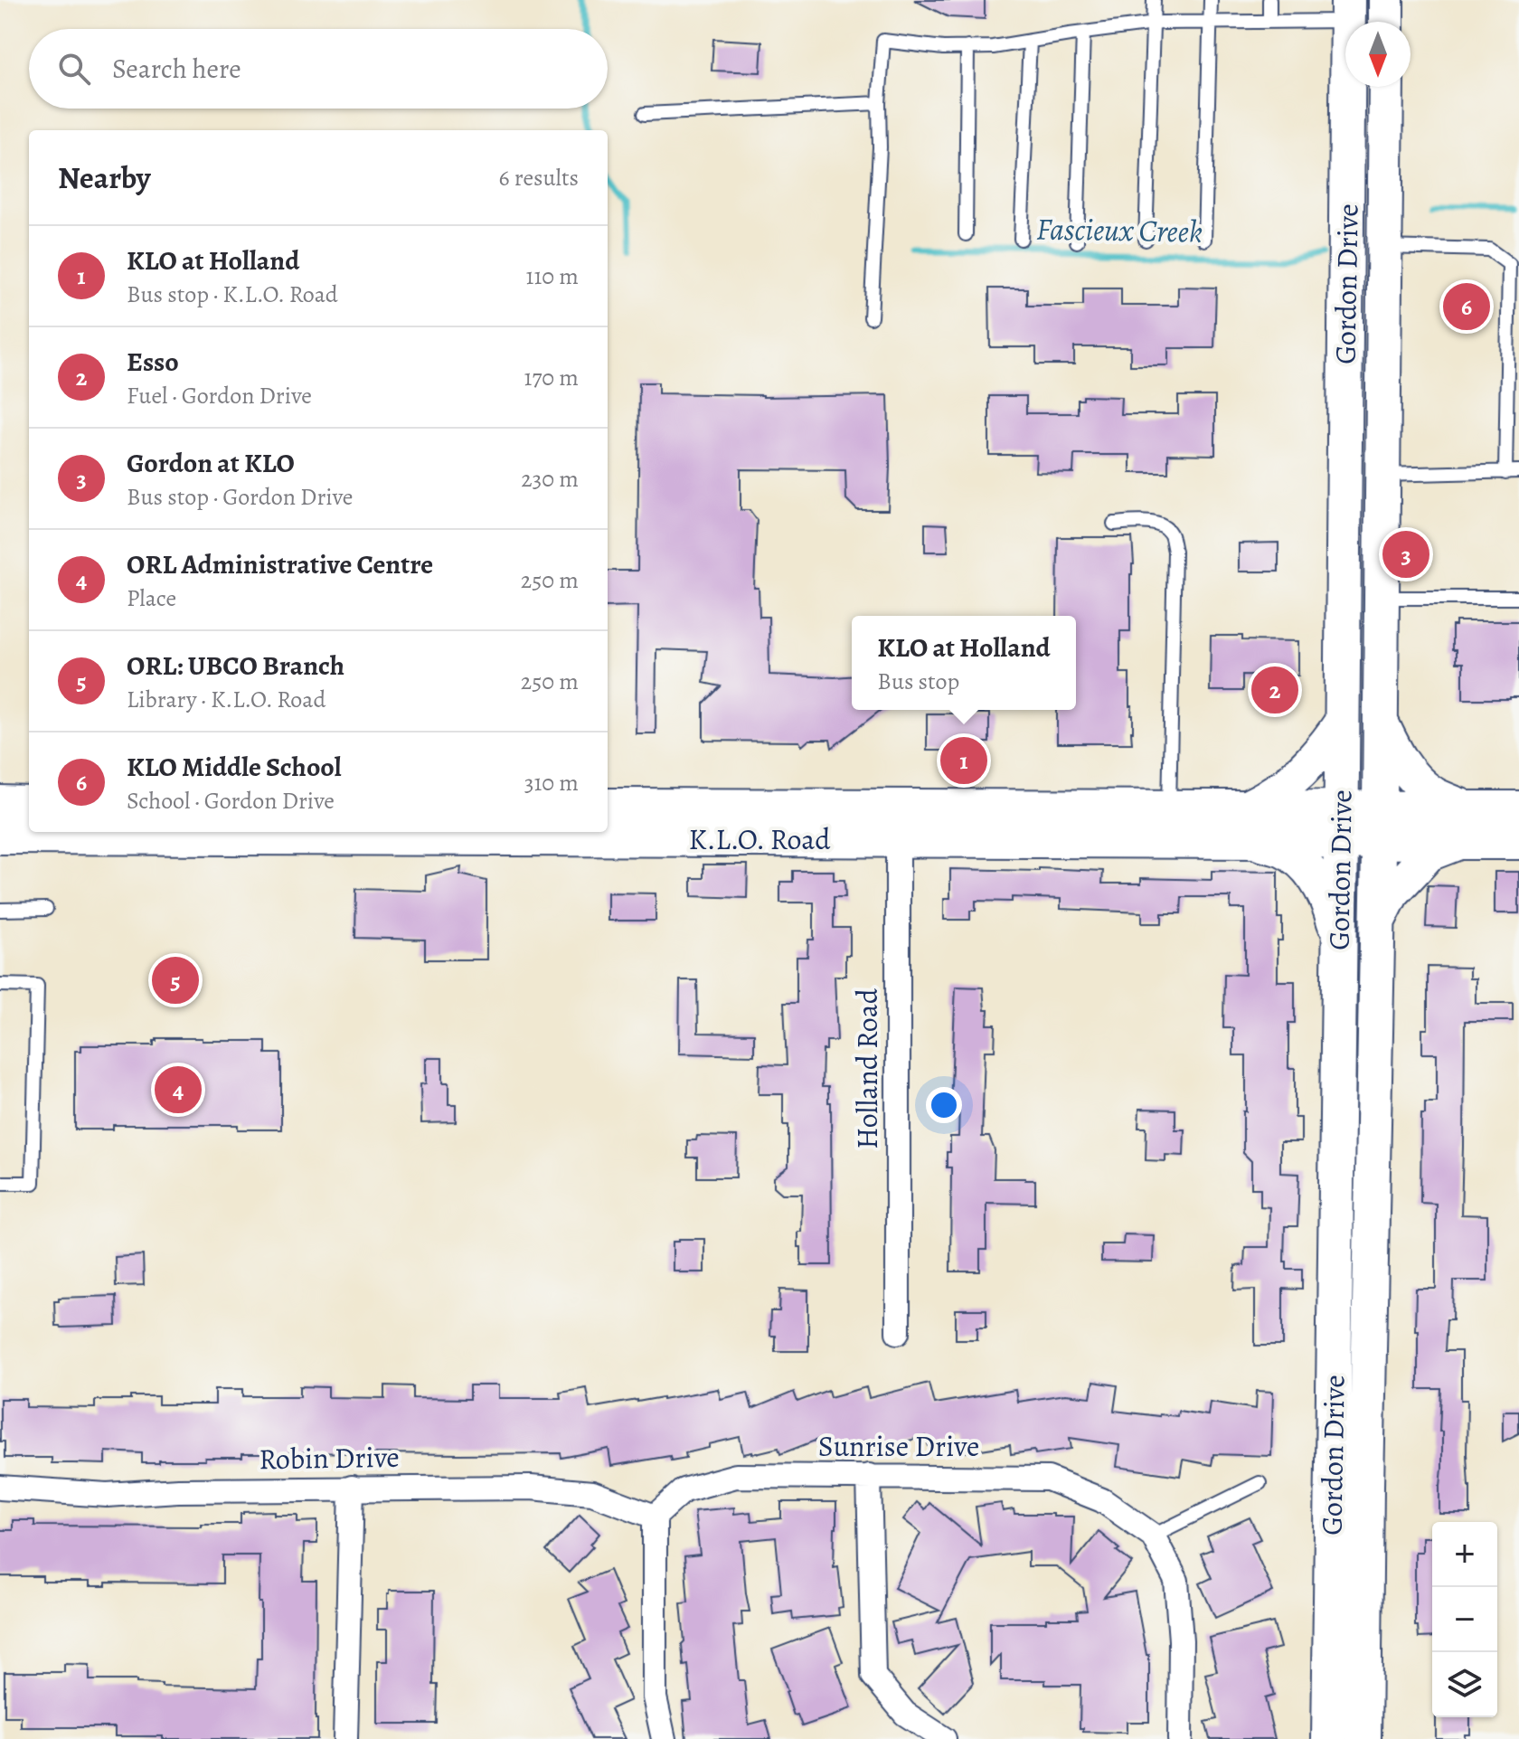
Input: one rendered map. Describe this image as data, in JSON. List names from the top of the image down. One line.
{"streets":{"main road":["Gordon Drive","K.L.O. Road"],"street":["Holland Road","Sunrise Drive","Robin Drive"]},"crossings":[["Gordon Drive","K.L.O. Road"],["K.L.O. Road","Holland Road"],["Sunrise Drive","Robin Drive"]],"water":["Fascieux Creek"],"north":"bottom","page":{"search":"Search here","heading":["Nearby","6 results"],"list":[{"mark":"1","name":"KLO at Holland","note":"Bus stop · K.L.O. Road","value":"110 m"},{"mark":"2","name":"Esso","note":"Fuel · Gordon Drive","value":"170 m"},{"mark":"3","name":"Gordon at KLO","note":"Bus stop · Gordon Drive","value":"230 m"},{"mark":"4","name":"ORL Administrative Centre","note":"Place","value":"250 m"},{"mark":"5","name":"ORL: UBCO Branch","note":"Library · K.L.O. Road","value":"250 m"},{"mark":"6","name":"KLO Middle School","note":"School · Gordon Drive","value":"310 m"}],"pins":["6","3","2","1","5","4"],"popup":["KLO at Holland","Bus stop"],"map_buttons":["+","−"]}}
